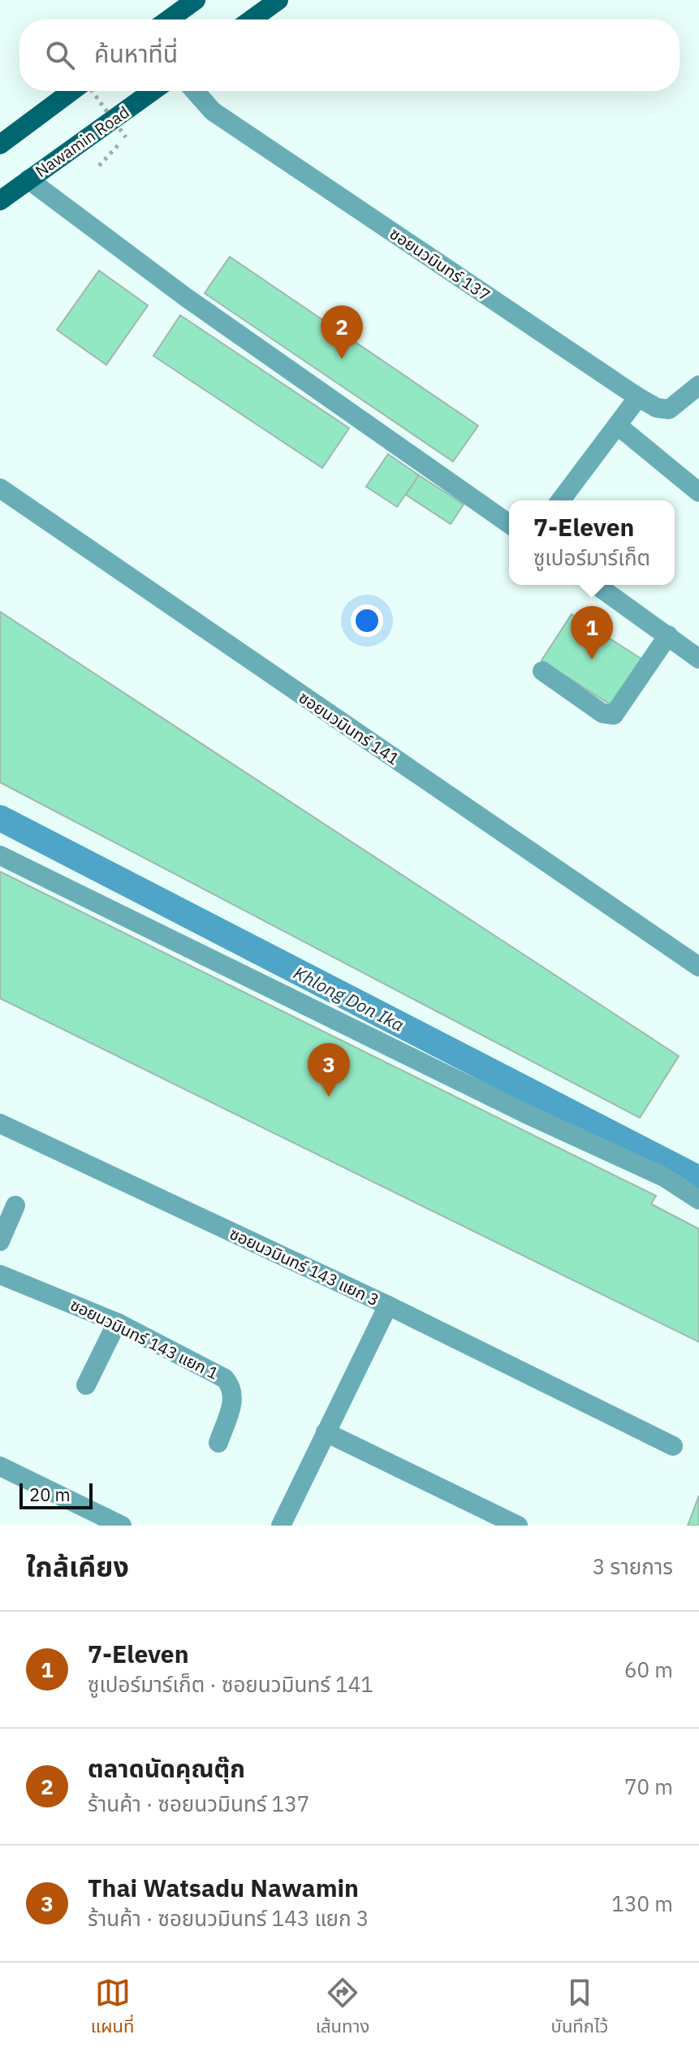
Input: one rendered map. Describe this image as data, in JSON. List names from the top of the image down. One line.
{"streets":{"main road":["Nawamin Road"],"street":["ซอยนวมินทร์ 137","ซอยนวมินทร์ 141","ซอยนวมินทร์ 143 แยก 3","ซอยนวมินทร์ 143 แยก 1"]},"water":["Khlong Don Ika"],"scale_bar":"20 m","page":{"search":"ค้นหาที่นี่","pins":["2","1","3"],"popup":["7-Eleven","ซูเปอร์มาร์เก็ต"],"scale":"20 m","heading":["ใกล้เคียง","3 รายการ"],"list":[{"mark":"1","name":"7-Eleven","note":"ซูเปอร์มาร์เก็ต · ซอยนวมินทร์ 141","value":"60 m"},{"mark":"2","name":"ตลาดนัดคุณตุ๊ก","note":"ร้านค้า · ซอยนวมินทร์ 137","value":"70 m"},{"mark":"3","name":"Thai Watsadu Nawamin","note":"ร้านค้า · ซอยนวมินทร์ 143 แยก 3","value":"130 m"}],"nav":["แผนที่","เส้นทาง","บันทึกไว้"]}}
